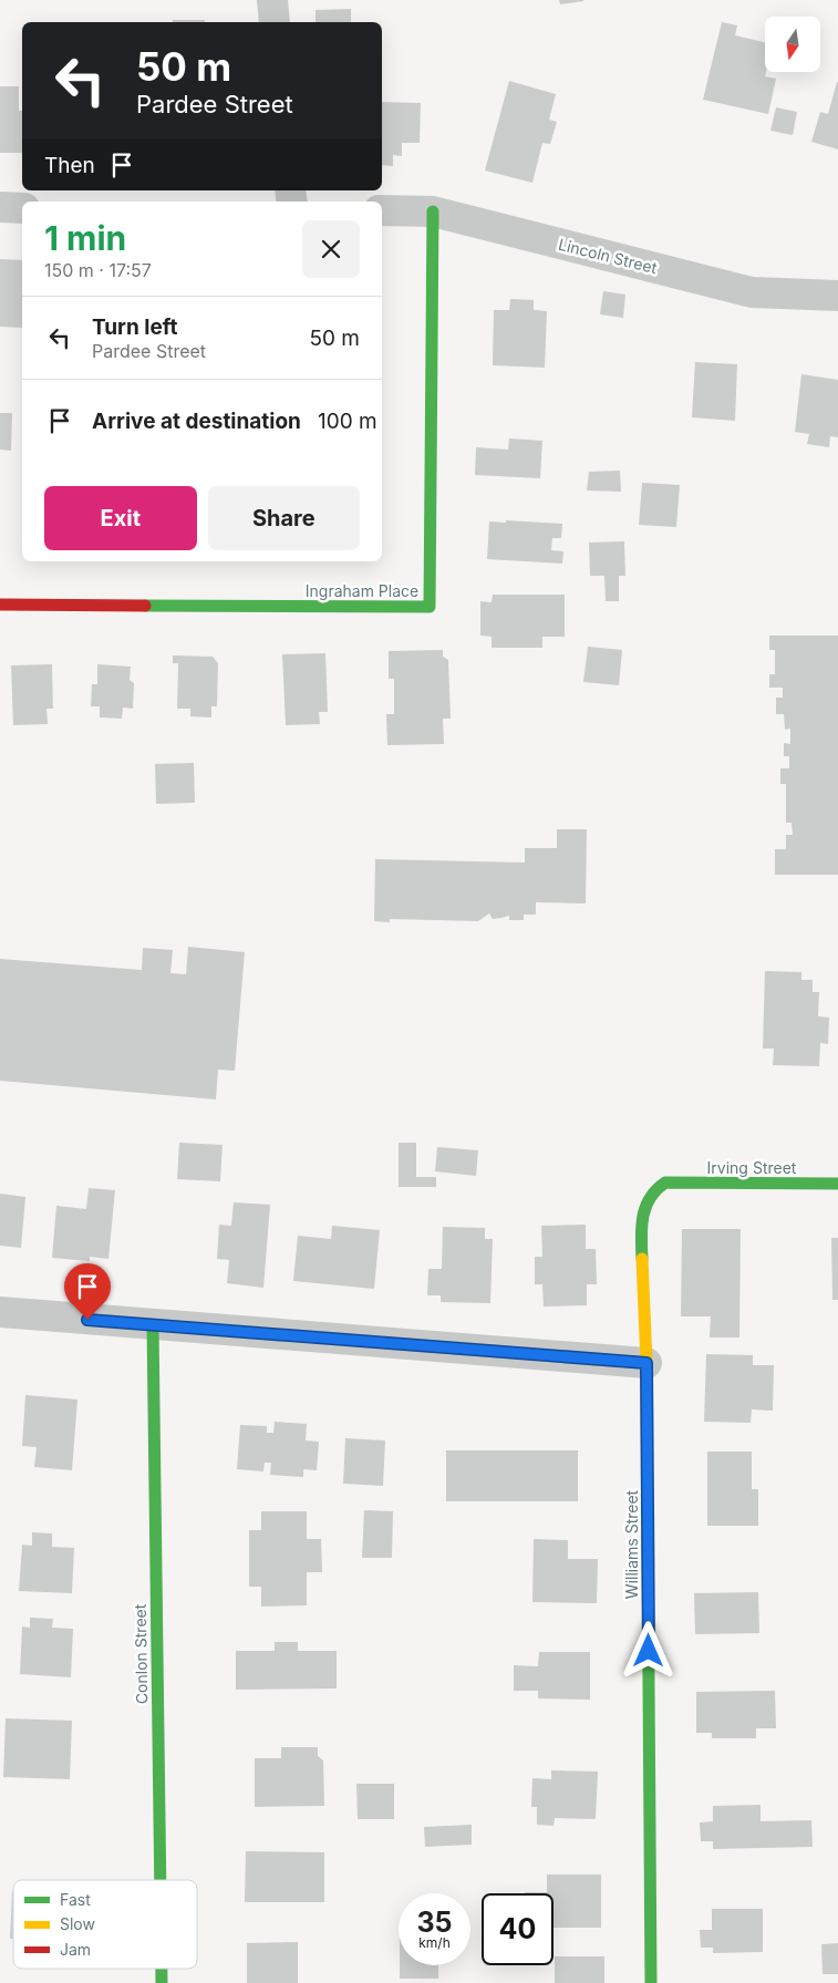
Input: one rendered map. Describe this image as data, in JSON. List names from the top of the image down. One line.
{"streets":{"street":["Lincoln Street","Ingraham Place","Irving Street","Williams Street","Conlon Street"]},"crossings":[["Lincoln Street","Ingraham Place"],["Irving Street","Williams Street"]],"legend":["Fast","Slow","Jam"],"north":"bottom","page":{"turn":["50 m","Pardee Street"],"then":"Then","heading":["1 min","150 m · 17:57"],"list":[{"name":"Turn left","note":"Pardee Street","value":"50 m"},{"name":"Arrive at destination","value":"100 m"}],"buttons":["Exit","Share"],"speed":"35 km/h","limit":"40"}}
